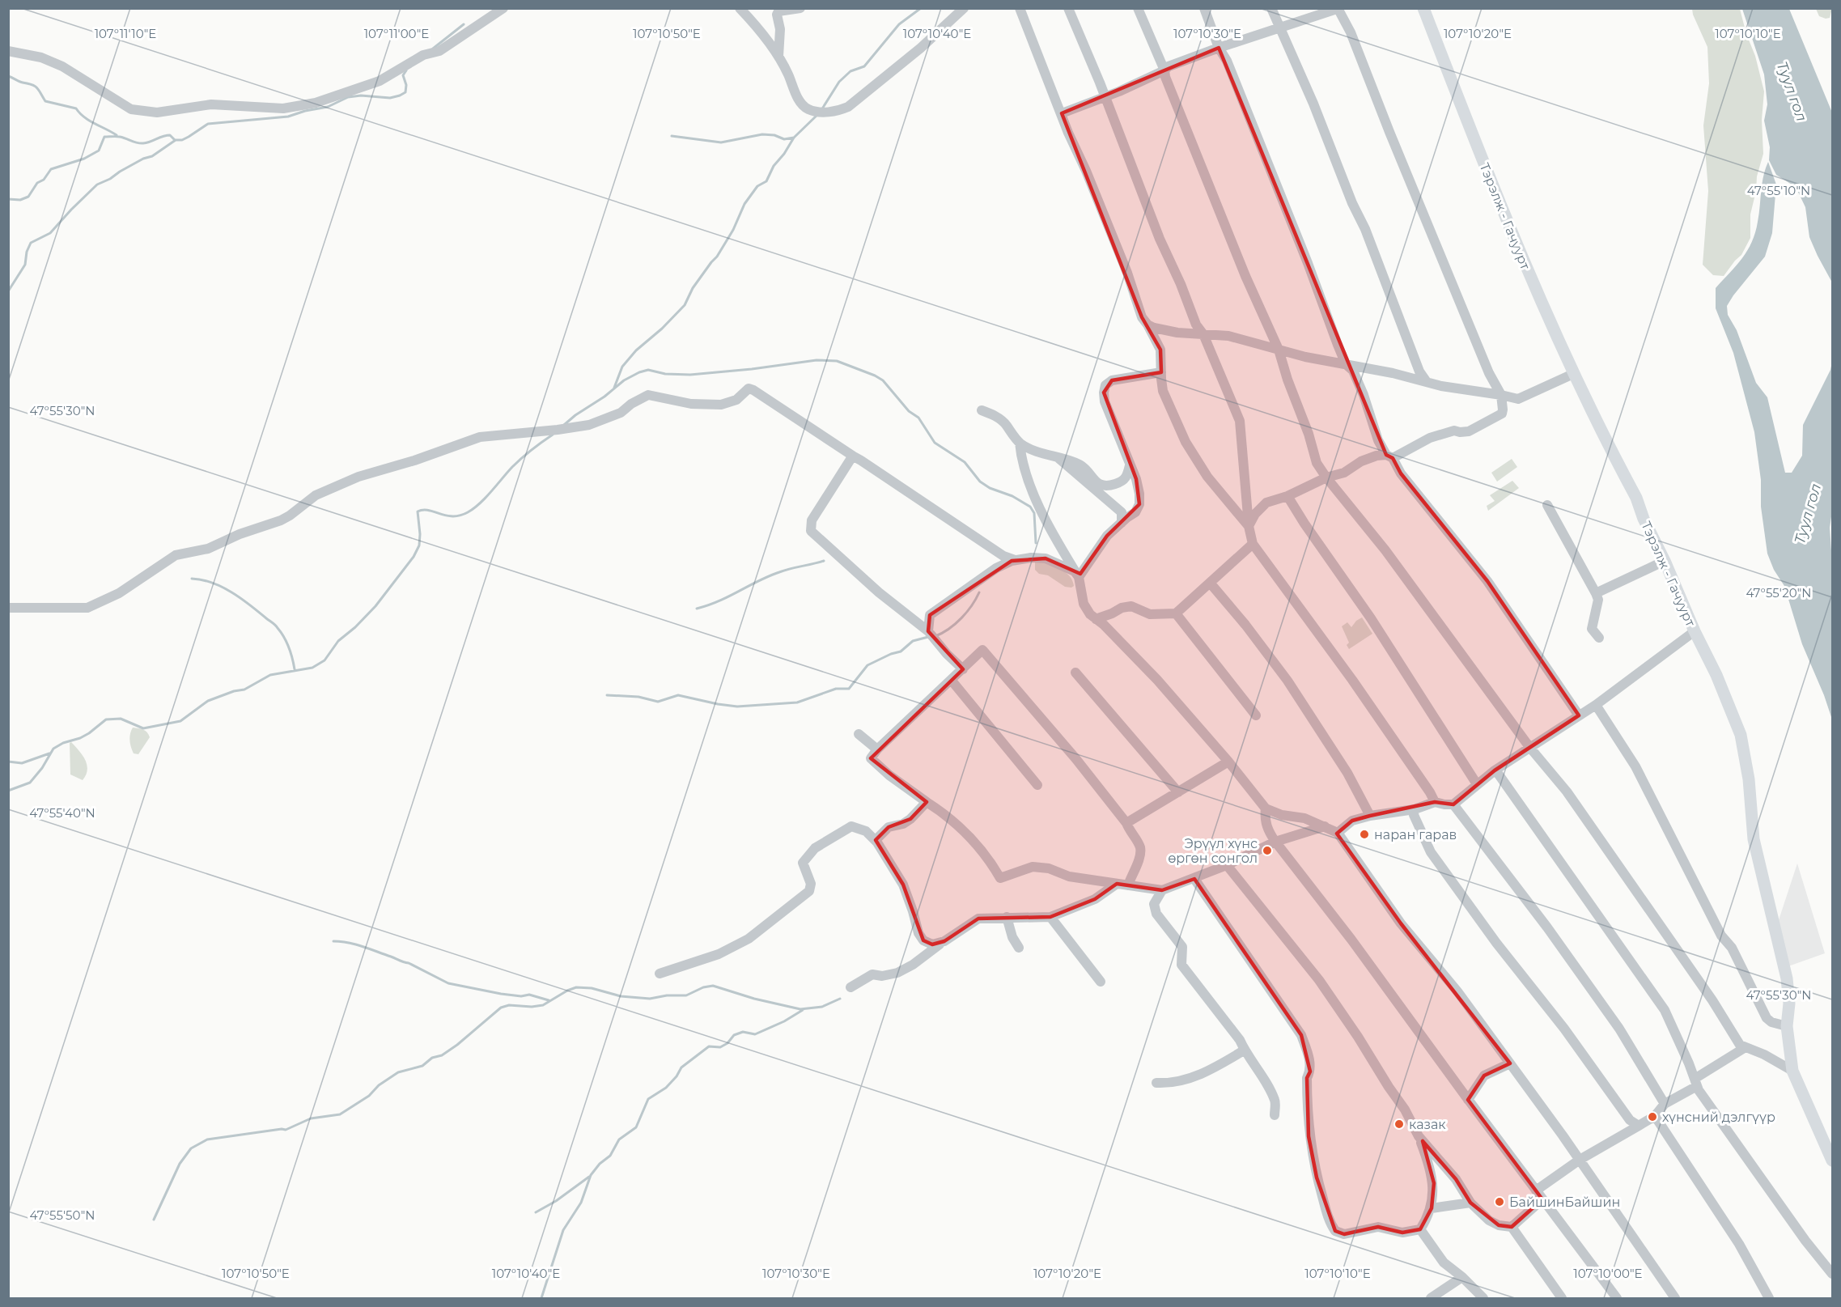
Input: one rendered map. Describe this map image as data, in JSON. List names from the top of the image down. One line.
{"streets":{"main road":["Тэрэлж - Гачуурт"]},"water":["Туул гол"],"places":["наран гарав","Эрүүл хүнс өргөн сонгол","хүнсний дэлгүүр","казак","БайшинБайшин"],"coordinates":["107°11'10\"E","107°11'00\"E","107°10'50\"E","107°10'40\"E","107°10'30\"E","107°10'20\"E","107°10'10\"E","47°55'10\"N","47°55'30\"N","47°55'20\"N","47°55'40\"N","47°55'50\"N","107°10'00\"E"]}
